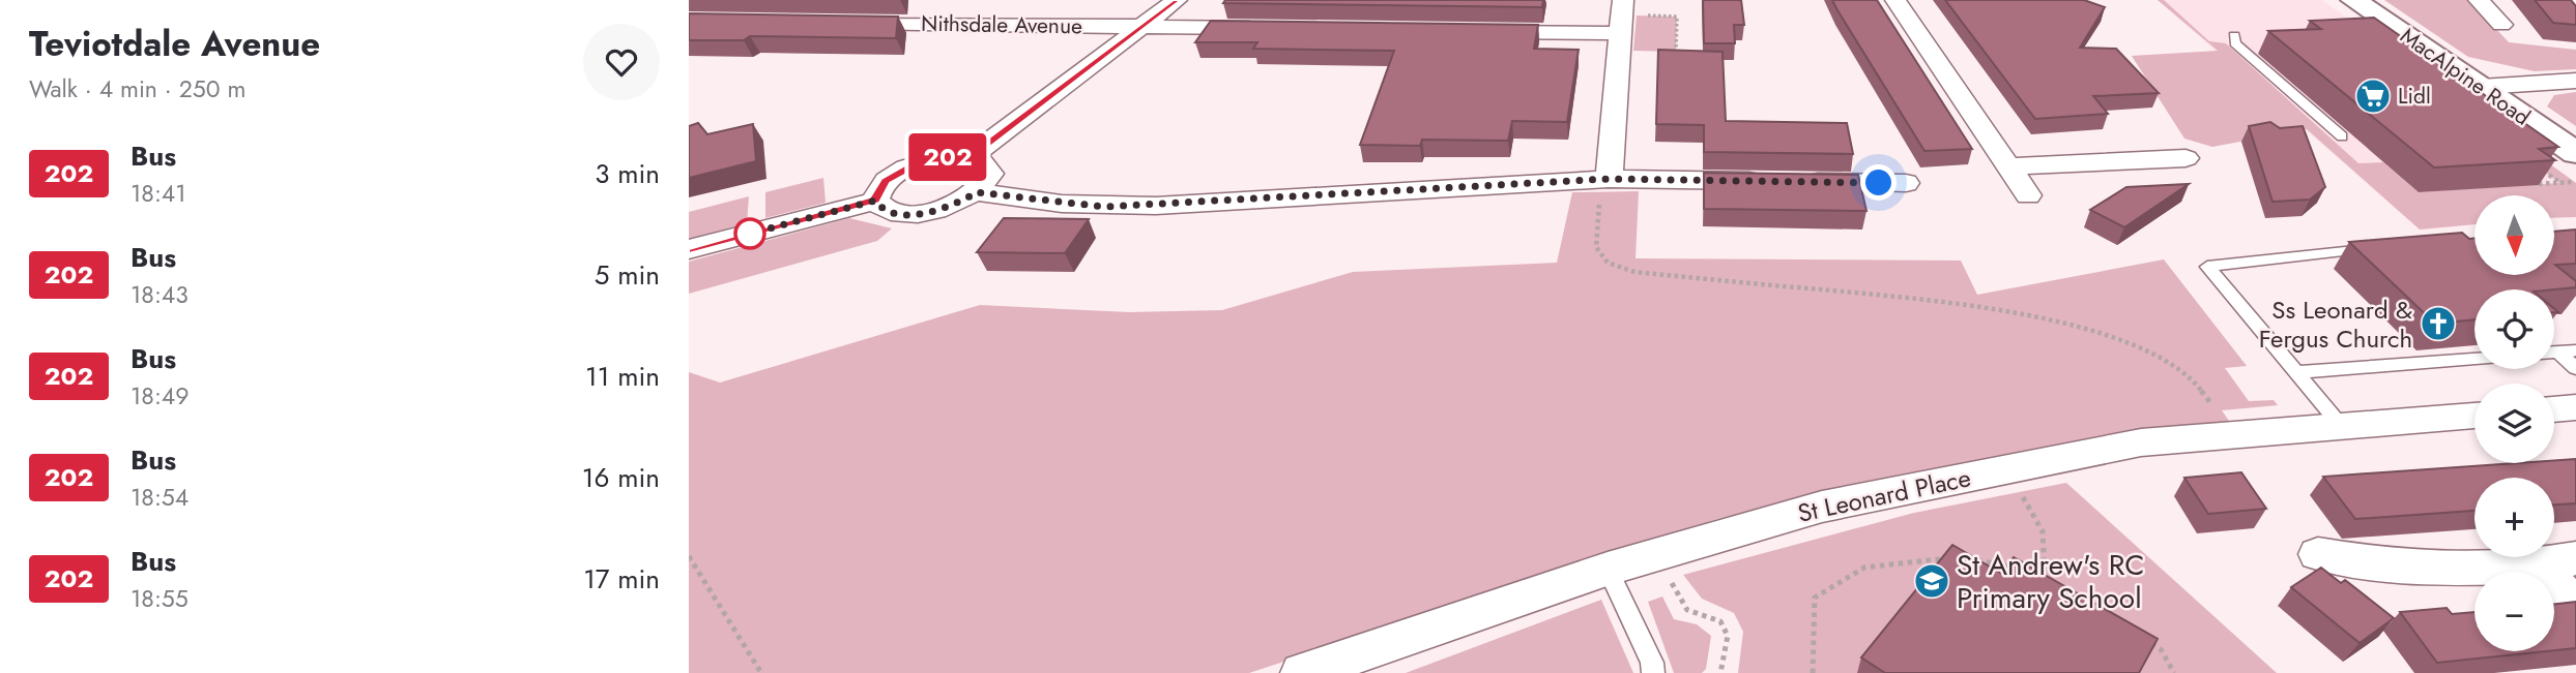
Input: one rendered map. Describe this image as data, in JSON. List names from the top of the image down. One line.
{"streets":{"street":["Nithsdale Avenue","MacAlpine Road","St Leonard Place"]},"places":{"supermarket":["Lidl"],"church":["Ss Leonard & Fergus Church"],"school or university":["St Andrew's RC Primary School"]},"lines":["bus line 202"],"north":"bottom","page":{"heading":["Teviotdale Avenue","Walk · 4 min · 250 m"],"on_map":"202","list":[{"mark":"202","name":"Bus","note":"18:41","value":"3 min"},{"mark":"202","name":"Bus","note":"18:43","value":"5 min"},{"mark":"202","name":"Bus","note":"18:49","value":"11 min"},{"mark":"202","name":"Bus","note":"18:54","value":"16 min"},{"mark":"202","name":"Bus","note":"18:55","value":"17 min"}],"map_buttons":["+","−"]}}
